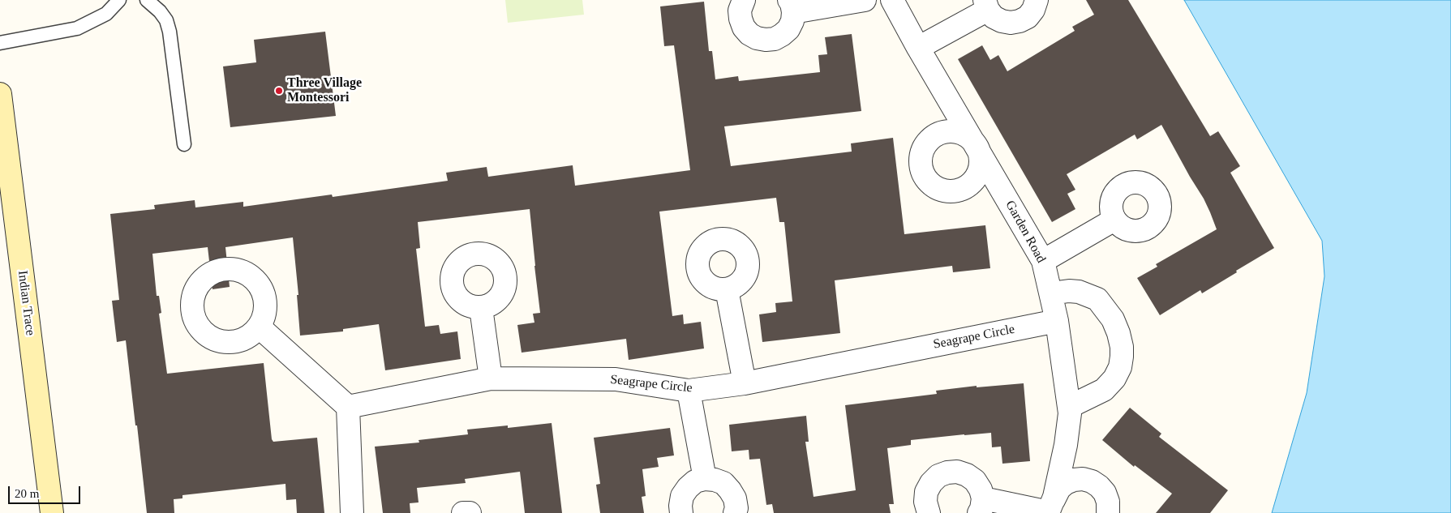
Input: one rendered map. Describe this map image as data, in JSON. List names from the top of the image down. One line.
{"streets":{"main road":["Indian Trace"],"street":["Garden Road","Seagrape Circle"]},"crossings":[["Garden Road","Seagrape Circle"]],"places":["Three Village Montessori"],"scale_bar":"20 m"}
